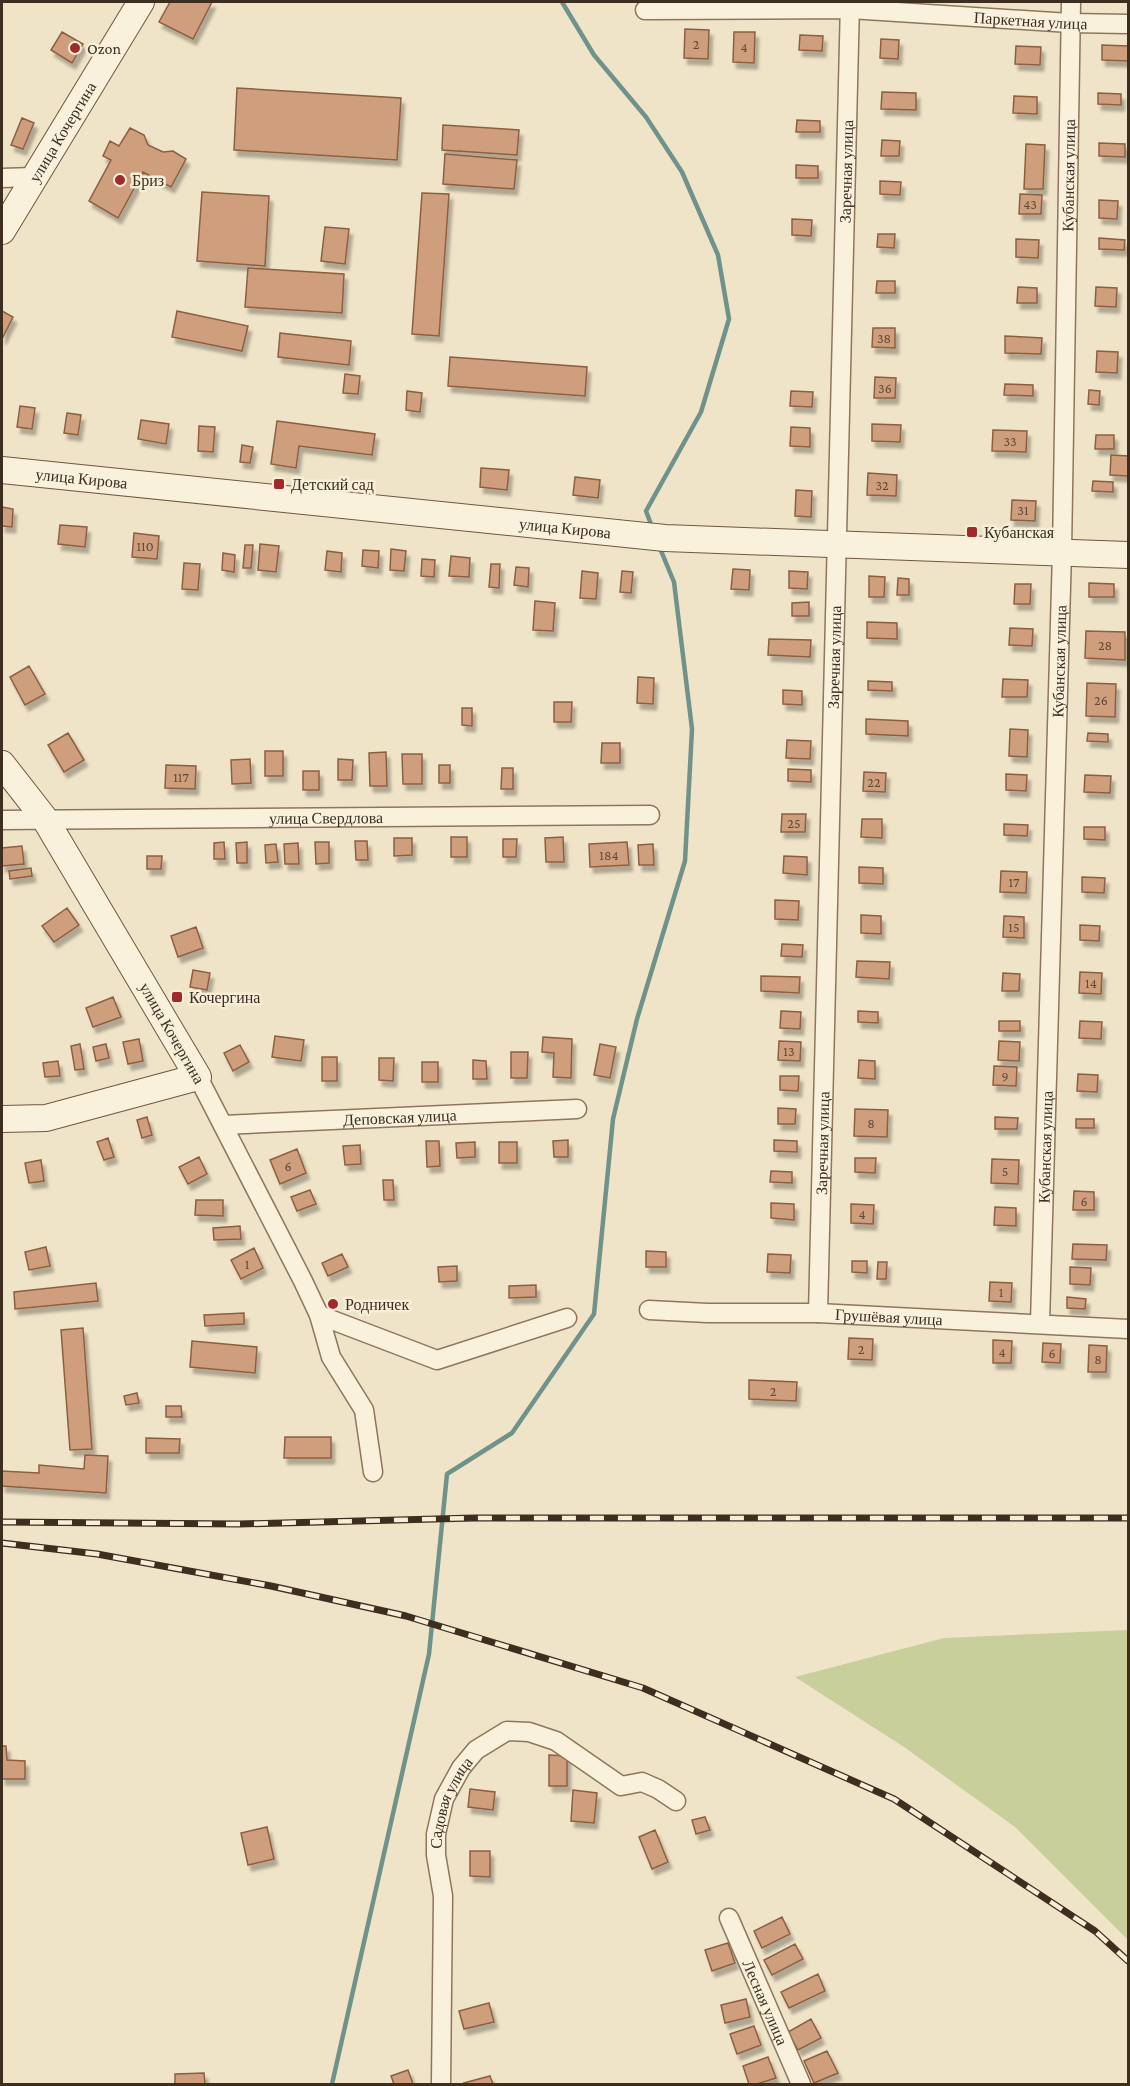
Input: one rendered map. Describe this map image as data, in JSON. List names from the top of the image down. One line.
{"streets":{"street":["Паркетная улица","улица Кочергина","Заречная улица","Кубанская улица","улица Кирова","улица Свердлова","Деповская улица","Грушёвая улица","Садовая улица","Лесная улица"]},"crossings":[["Паркетная улица","Заречная улица"],["Паркетная улица","Кубанская улица"],["улица Кочергина","улица Свердлова"],["улица Кочергина","Деповская улица"],["Заречная улица","улица Кирова"],["Заречная улица","Грушёвая улица"],["Кубанская улица","улица Кирова"],["Кубанская улица","Грушёвая улица"]],"places":{"other":["Ozon","Бриз","Родничек"],"transit":["Детский сад","Кубанская","Кочергина"]},"house_numbers":["2","4","43","38","36","33","32","31","110","28","26","117","22","25","184","17","15","14","13","9","8","6","5","6","4","1","1","2","4","6","8","2"]}
